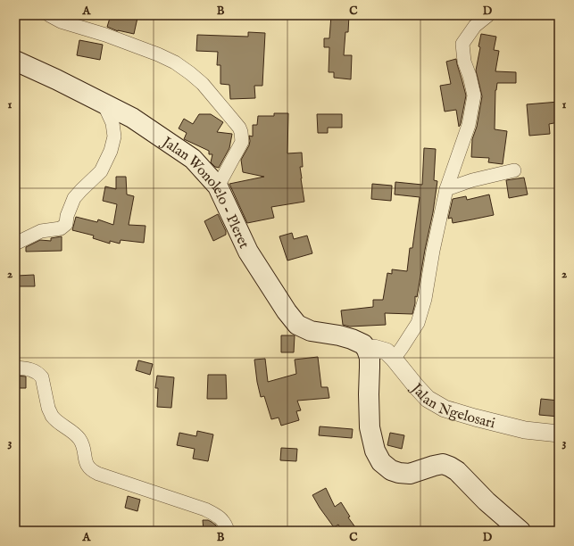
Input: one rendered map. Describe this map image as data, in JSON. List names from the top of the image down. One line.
{"streets":{"main road":["Jalan Wonolelo - Pleret"],"street":["Jalan Ngelosari"]},"crossings":[["Jalan Wonolelo - Pleret","Jalan Ngelosari"]],"grid":{"columns":["A","B","C","D"],"rows":["1","2","3"]}}
